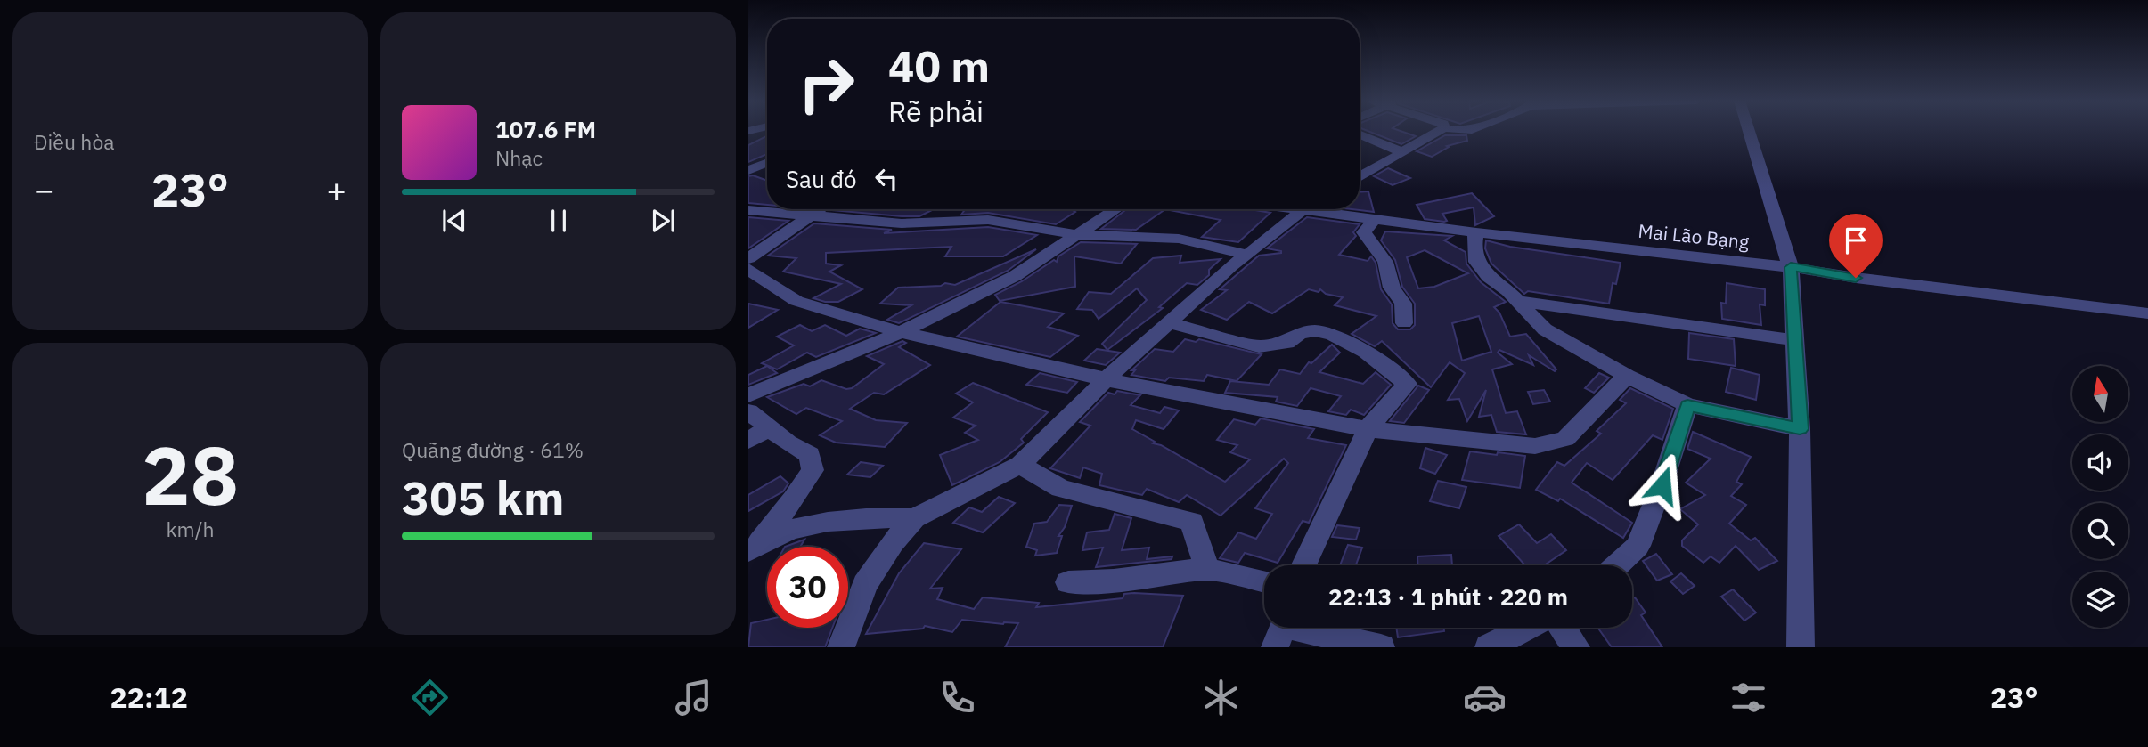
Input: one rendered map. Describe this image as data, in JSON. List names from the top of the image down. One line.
{"streets":{"street":["Mai Lão Bạng"]},"north":"top","page":{"tile":["Điều hòa",["28","km/h"],["Quãng đường · 61%","305 km"]],"turn":["40 m","Rẽ phải"],"song":["107.6 FM","Nhạc"],"then":"Sau đó","heat":["−","23°","+"],"limit":"30","trip":"22:13 · 1 phút · 220 m","tabs":["22:12","23°"]}}
